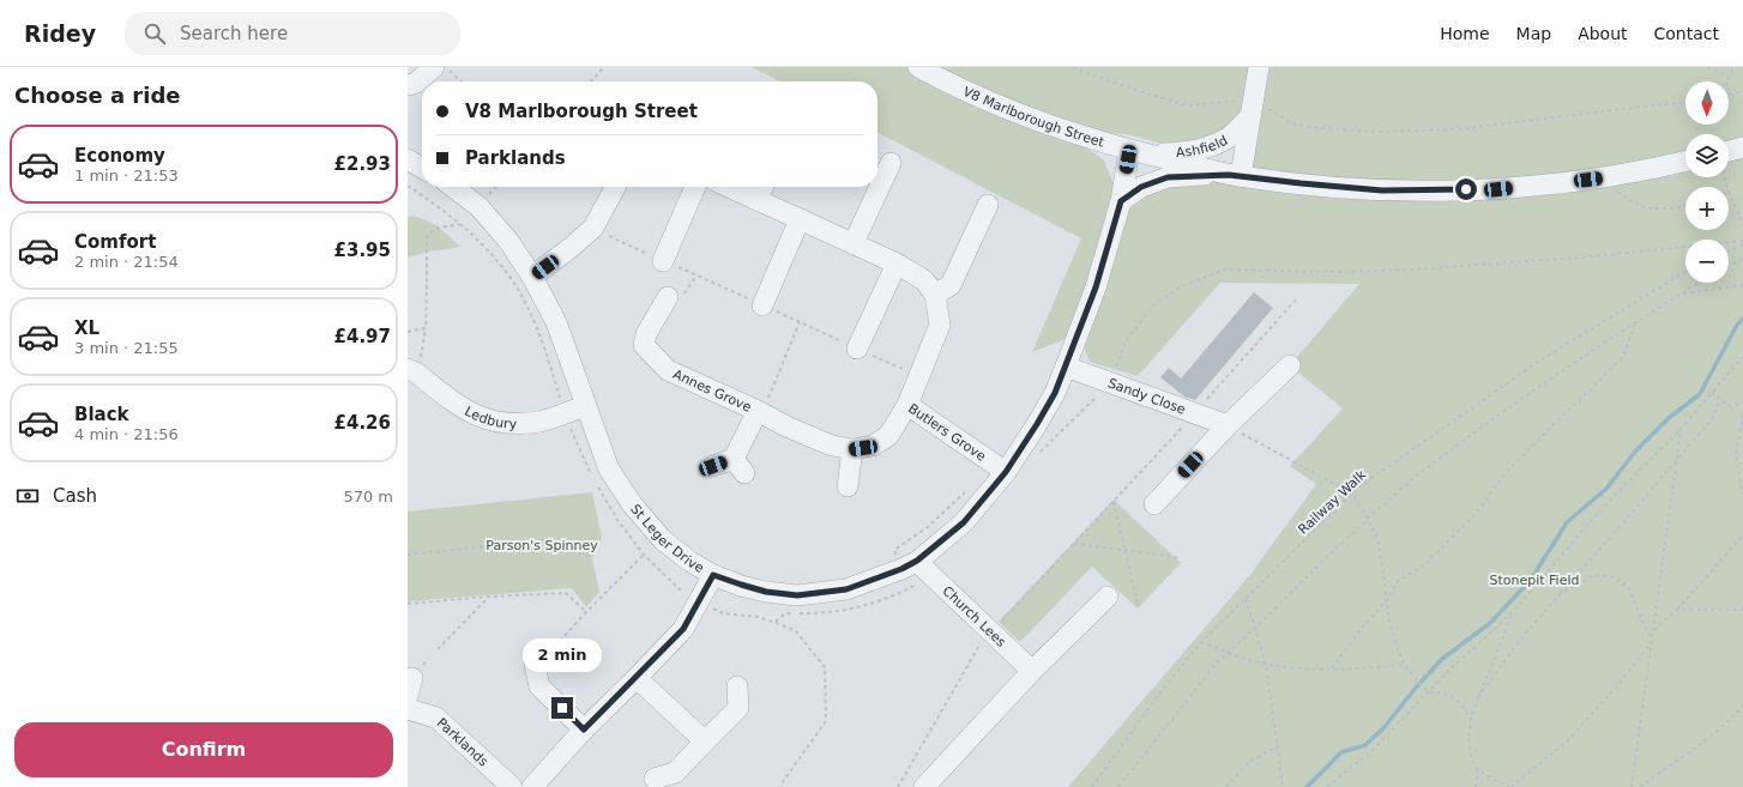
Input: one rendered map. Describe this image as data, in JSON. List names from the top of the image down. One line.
{"streets":{"street":["V8 Marlborough Street","Ashfield","Annes Grove","Sandy Close","Ledbury","Butlers Grove","St Leger Drive","Church Lees","Parklands"],"path":["Railway Walk"]},"crossings":[["V8 Marlborough Street","Ashfield"],["V8 Marlborough Street","St Leger Drive"],["Ashfield","St Leger Drive"],["Annes Grove","Butlers Grove"],["Sandy Close","St Leger Drive"],["Ledbury","St Leger Drive"],["Butlers Grove","St Leger Drive"],["St Leger Drive","Church Lees"]],"parks":["Parson's Spinney","Stonepit Field"],"north":"bottom","page":{"header":"Ridey","search":"Search here","nav":["Home","Map","About","Contact"],"heading":"Choose a ride","map_buttons":["+","−"],"banner":["V8 Marlborough Street","Parklands"],"list":[{"name":"Economy","note":"1 min · 21:53","value":"£2.93"},{"name":"Comfort","note":"2 min · 21:54","value":"£3.95"},{"name":"XL","note":"3 min · 21:55","value":"£4.97"},{"name":"Black","note":"4 min · 21:56","value":"£4.26"}],"pay":["Cash","570 m"],"bubble":"2 min","buttons":"Confirm"}}
